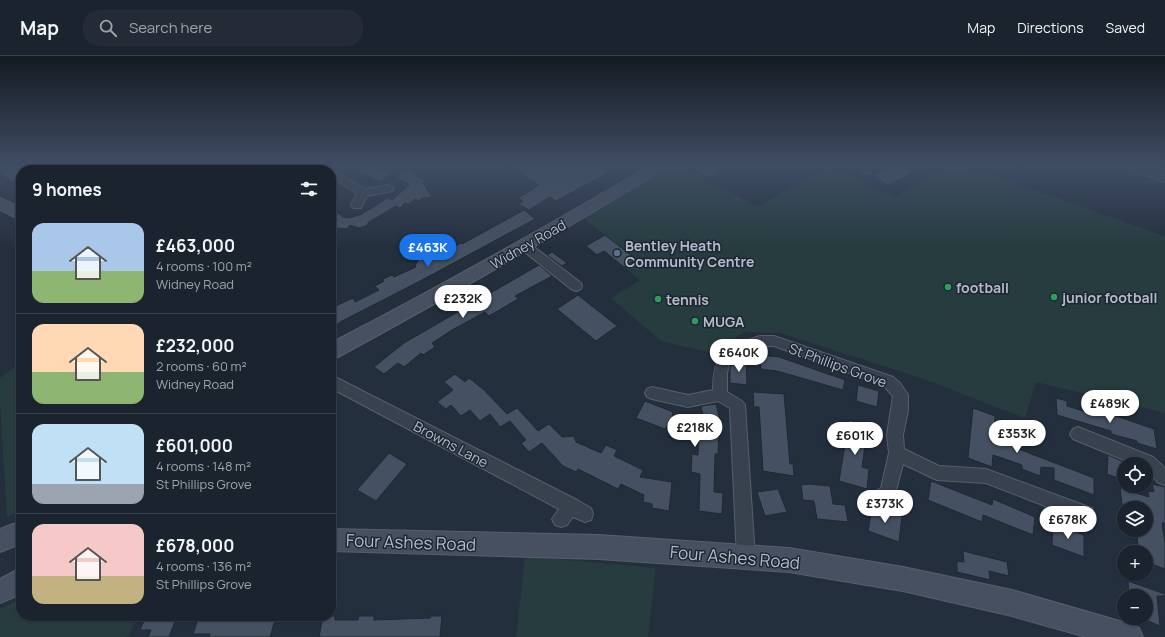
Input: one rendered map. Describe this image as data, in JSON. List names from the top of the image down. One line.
{"streets":{"street":["Widney Road","St Phillips Grove","Browns Lane","Four Ashes Road"]},"places":["Bentley Heath Community Centre","football","junior football","tennis","MUGA"],"page":{"header":"Map","search":"Search here","nav":["Map","Directions","Saved"],"heading":"9 homes","list":[{"name":"£463,000","note":"4 rooms · 100 m² · Widney Road"},{"name":"£232,000","note":"2 rooms · 60 m² · Widney Road"},{"name":"£601,000","note":"4 rooms · 148 m² · St Phillips Grove"},{"name":"£678,000","note":"4 rooms · 136 m² · St Phillips Grove"}],"price":["£463K","£232K","£640K","£489K","£218K","£353K","£601K","£373K","£678K"],"map_buttons":["+","−"]}}
